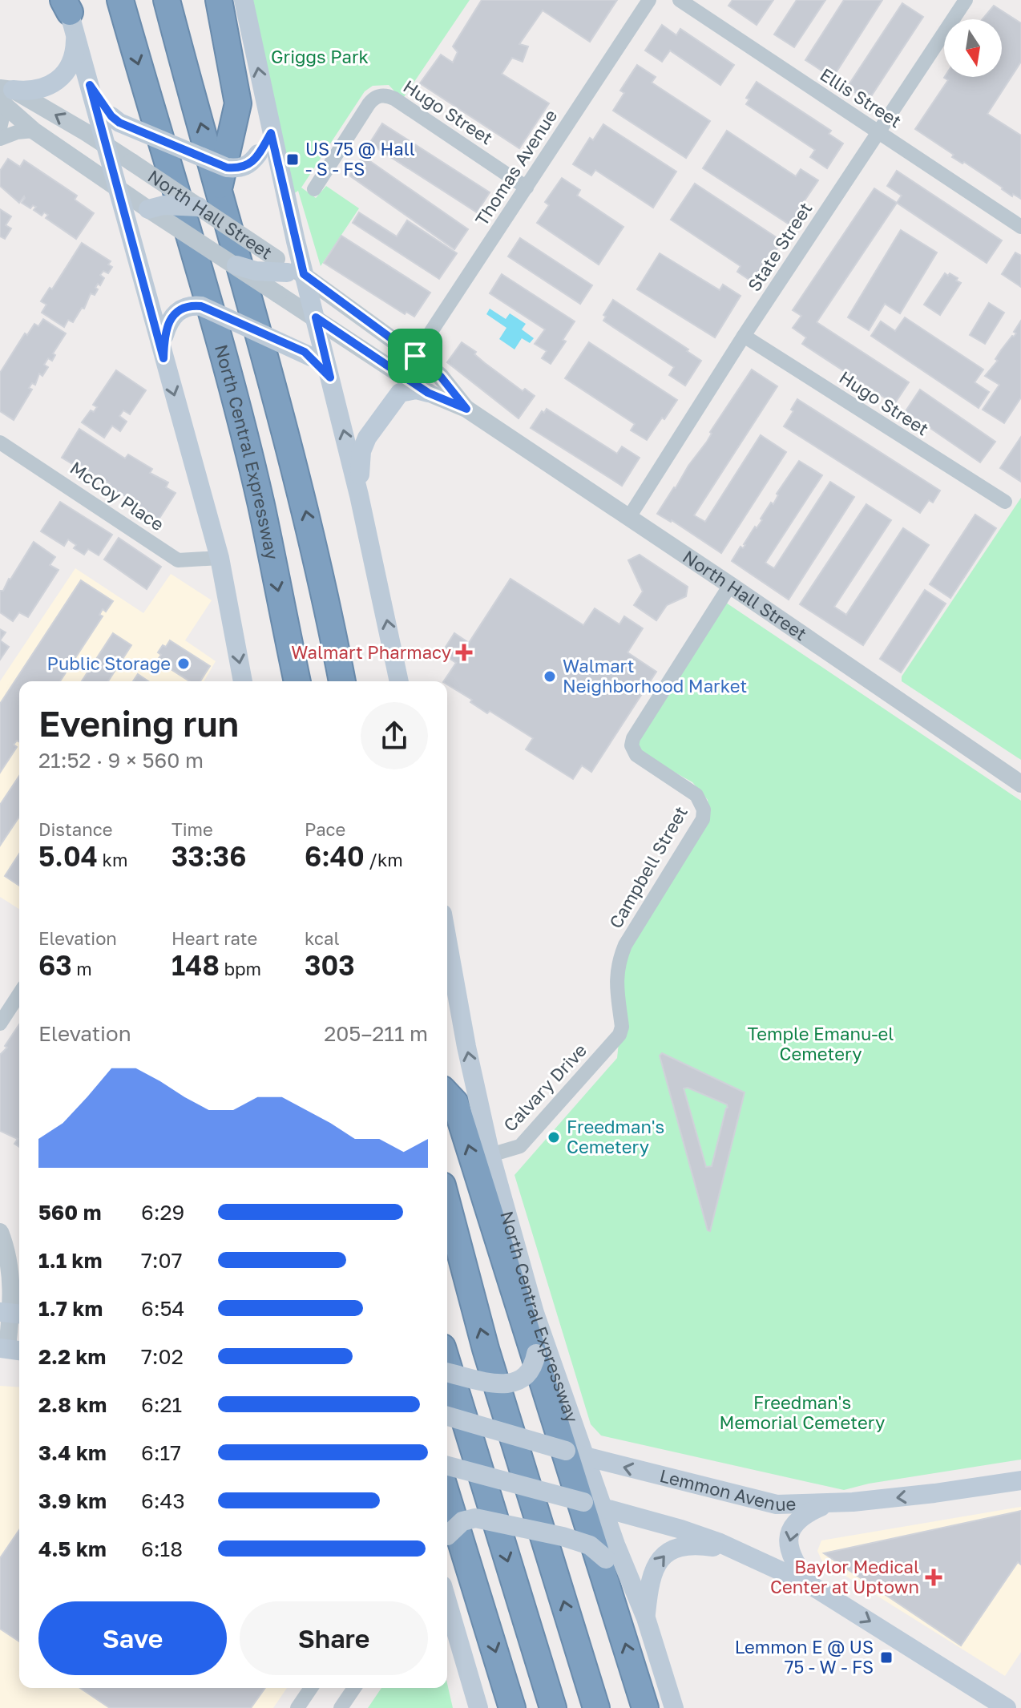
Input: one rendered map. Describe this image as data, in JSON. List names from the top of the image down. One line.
{"streets":{"highway":["North Central Expressway"],"main road":["Lemmon Avenue"],"street":["Ellis Street","Hugo Street","Thomas Avenue","North Hall Street","State Street","McCoy Place","Campbell Street","Calvary Drive"]},"crossings":[["Ellis Street","State Street"],["Hugo Street","Thomas Avenue"],["Hugo Street","State Street"],["Thomas Avenue","North Hall Street"],["North Hall Street","State Street"],["North Hall Street","Campbell Street"],["North Central Expressway","Calvary Drive"],["North Central Expressway","Lemmon Avenue"],["Campbell Street","Calvary Drive"]],"parks":["Griggs Park","Temple Emanu-el Cemetery","Freedman's Memorial Cemetery"],"places":{"transit":["US 75 @ Hall - S - FS","Lemmon E @ US 75 - W - FS"],"health":["Walmart Pharmacy","Baylor Medical Center at Uptown"],"other":["Public Storage","Walmart Neighborhood Market","Freedman's Cemetery"]},"north":"bottom","page":{"heading":["Evening run","21:52 · 9 × 560 m"],"stats":[["Distance","5.04 km"],["Time","33:36"],["Pace","6:40 /km"],["Elevation","63 m"],["Heart rate","148 bpm"],["kcal","303"]],"chart":["Elevation","205–211 m"],"list":[{"name":"560 m","note":"6:29"},{"name":"1.1 km","note":"7:07"},{"name":"1.7 km","note":"6:54"},{"name":"2.2 km","note":"7:02"},{"name":"2.8 km","note":"6:21"},{"name":"3.4 km","note":"6:17"},{"name":"3.9 km","note":"6:43"},{"name":"4.5 km","note":"6:18"}],"buttons":["Save","Share"]}}
